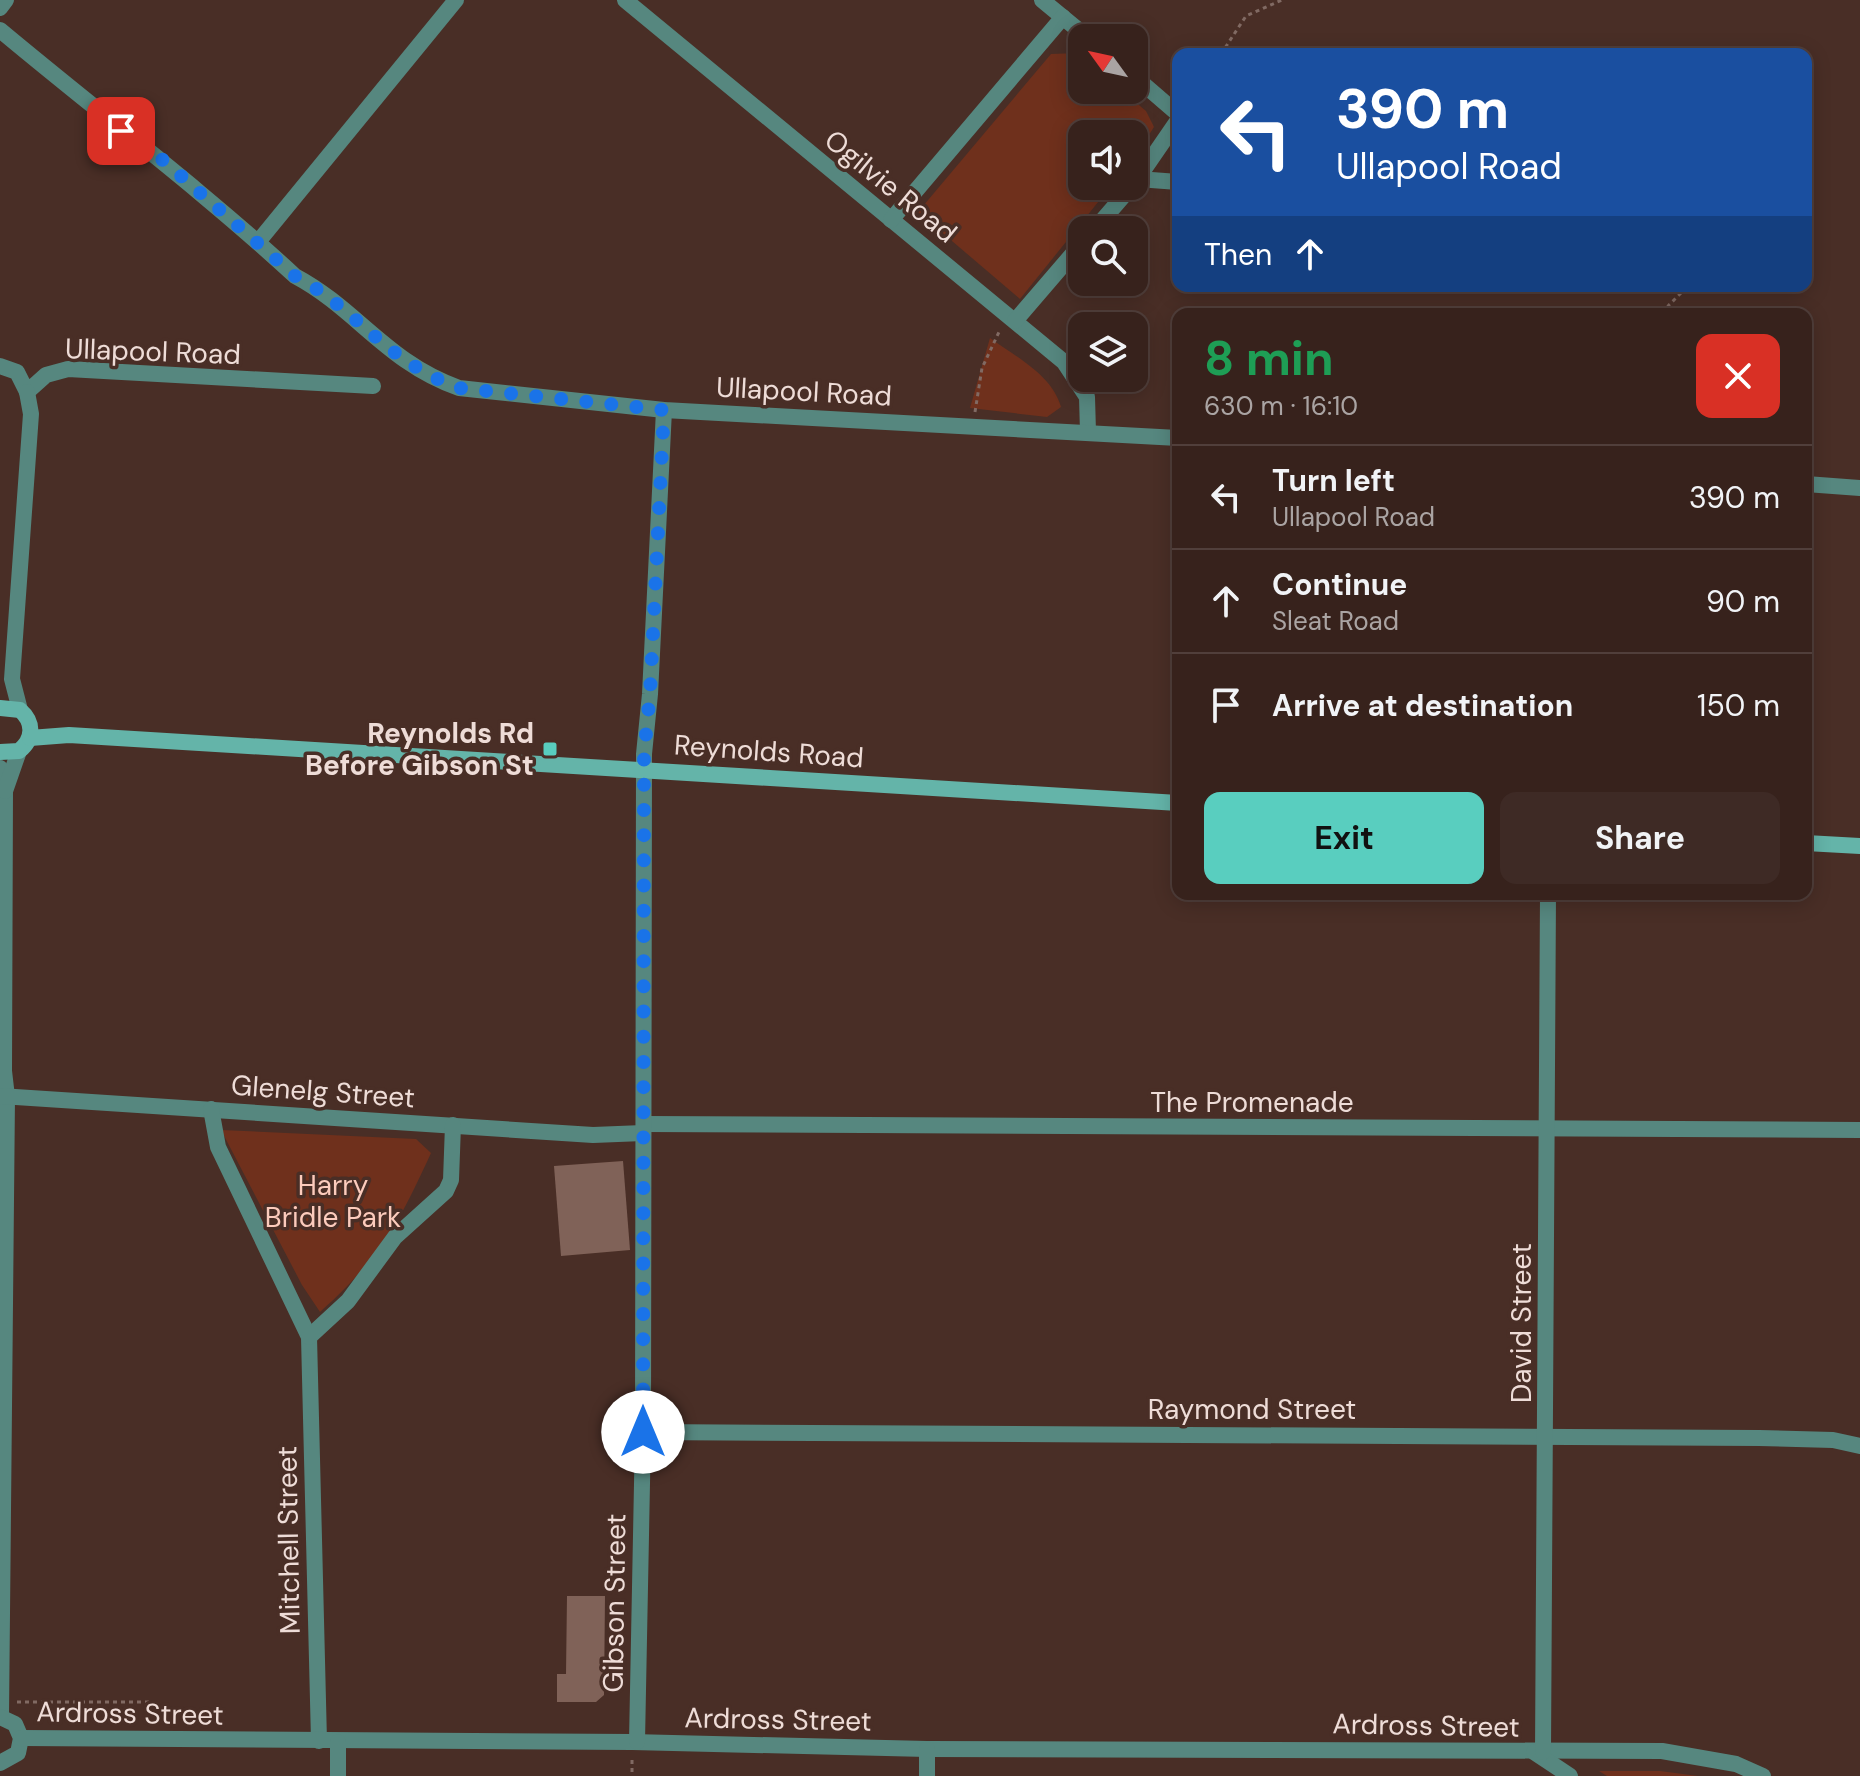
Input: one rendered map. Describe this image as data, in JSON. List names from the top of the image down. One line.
{"streets":{"street":["Ogilvie Road","Ullapool Road","Reynolds Road","Glenelg Street","The Promenade","David Street","Raymond Street","Mitchell Street","Gibson Street","Ardross Street"]},"crossings":[["Ogilvie Road","Ullapool Road"],["Ullapool Road","Gibson Street"],["Reynolds Road","Gibson Street"],["Glenelg Street","The Promenade"],["Glenelg Street","Gibson Street"],["The Promenade","David Street"],["The Promenade","Gibson Street"],["David Street","Raymond Street"],["David Street","Ardross Street"],["Raymond Street","Gibson Street"],["Mitchell Street","Ardross Street"],["Gibson Street","Ardross Street"]],"parks":["Harry Bridle Park"],"places":{"transit":["Reynolds Rd Before Gibson St"]},"north":"top left","page":{"turn":["390 m","Ullapool Road"],"then":"Then","heading":["8 min","630 m · 16:10"],"list":[{"name":"Turn left","note":"Ullapool Road","value":"390 m"},{"name":"Continue","note":"Sleat Road","value":"90 m"},{"name":"Arrive at destination","value":"150 m"}],"buttons":["Exit","Share"]}}
